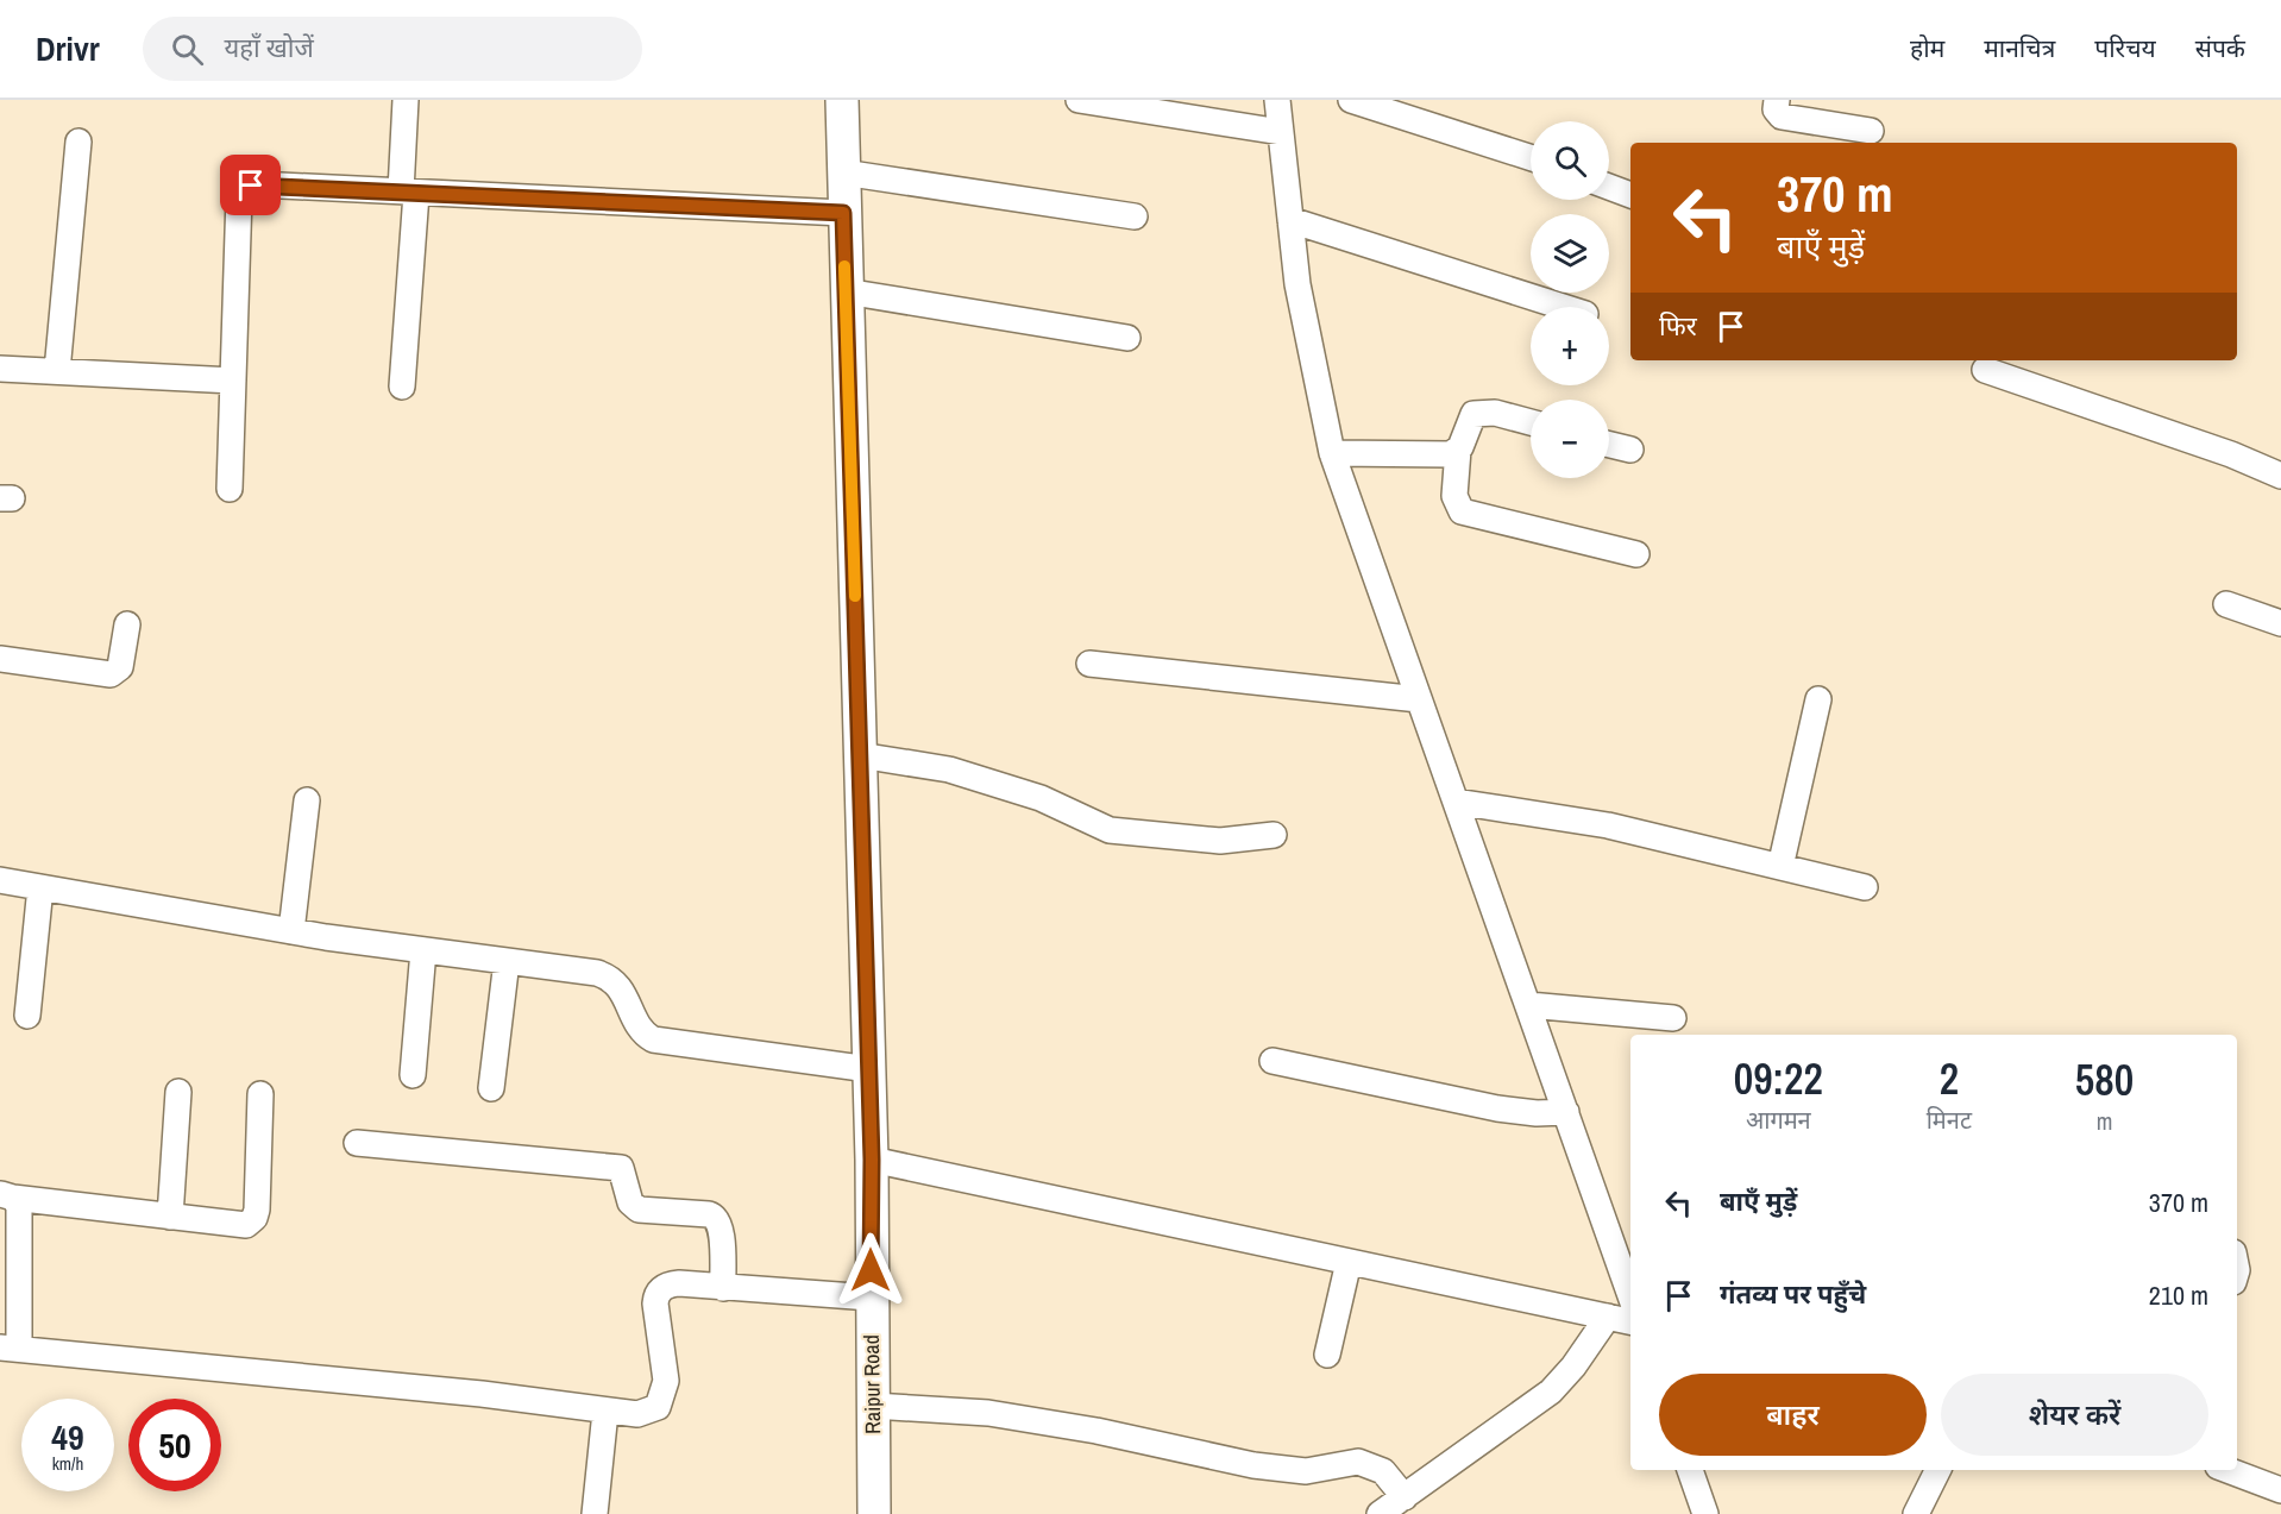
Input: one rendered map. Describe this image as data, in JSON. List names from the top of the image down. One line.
{"streets":{"main road":["Raipur Road"]},"page":{"header":"Drivr","search":"यहाँ खोजें","nav":["होम","मानचित्र","परिचय","संपर्क"],"map_buttons":["+","−"],"turn":["370 m","बाएँ मुड़ें"],"then":"फिर","eta":["09:22","आगमन","2","मिनट","580","m"],"list":[{"name":"बाएँ मुड़ें","value":"370 m"},{"name":"गंतव्य पर पहुँचे","value":"210 m"}],"buttons":["बाहर","शेयर करें"],"speed":"49 km/h","limit":"50"}}
